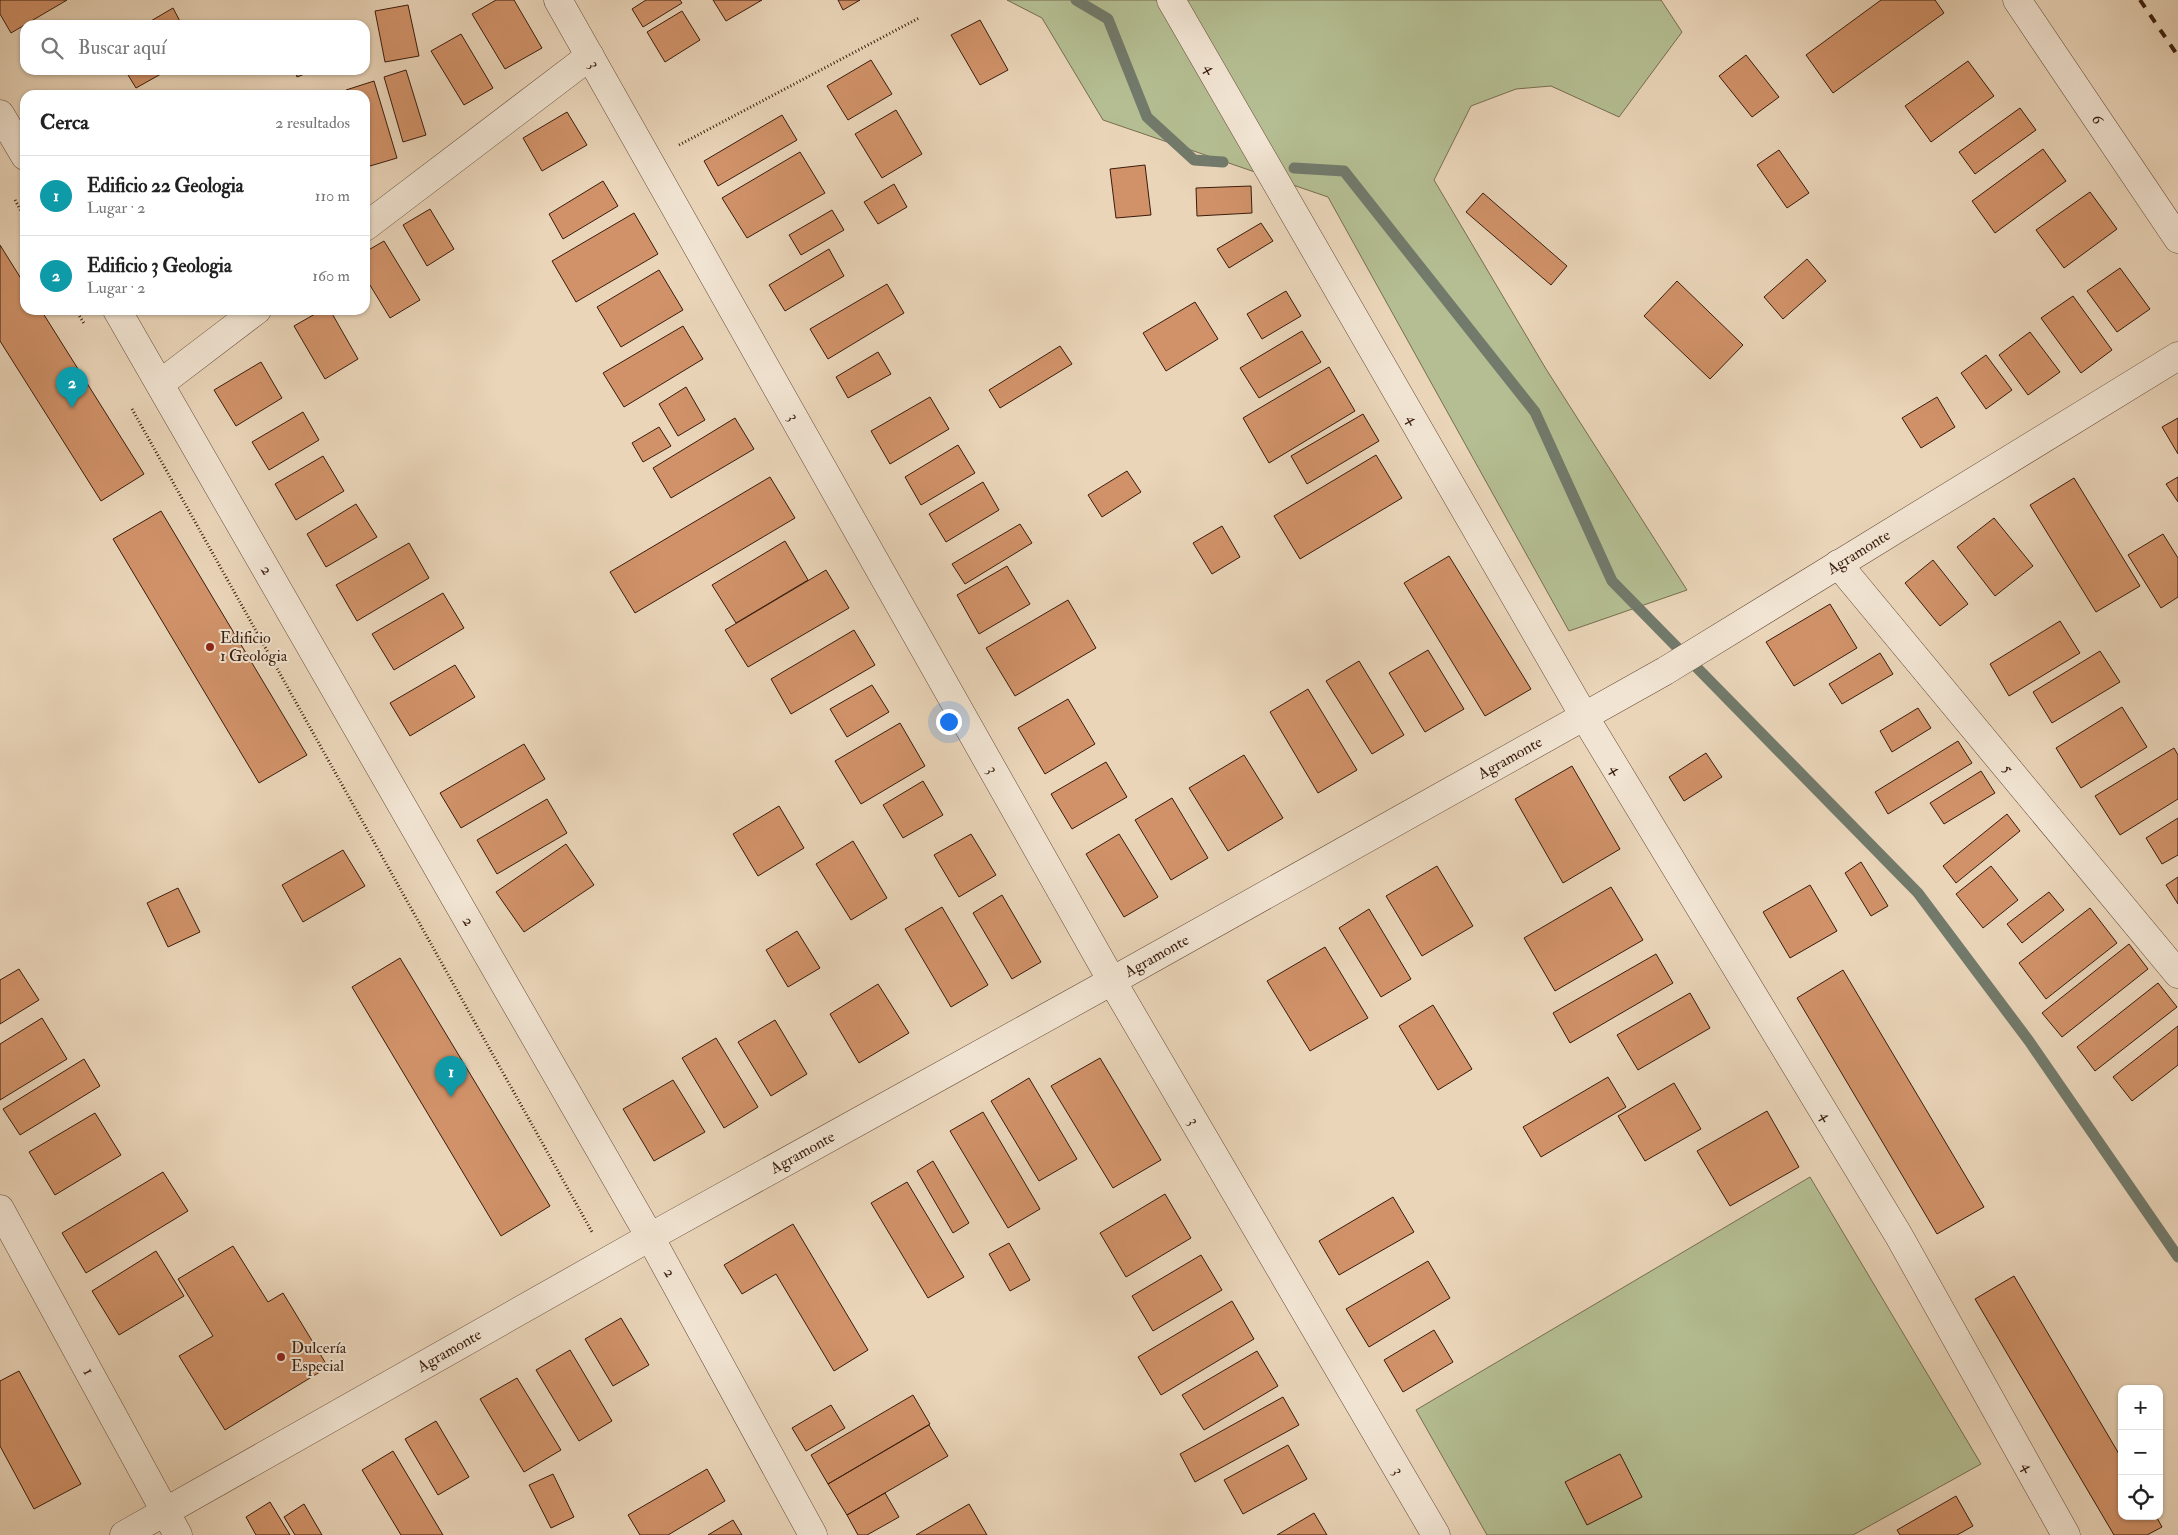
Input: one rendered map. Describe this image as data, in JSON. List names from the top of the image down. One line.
{"streets":{"street":["3","4","6","Agramonte","2","5","1"]},"crossings":[["3","Agramonte"],["4","Agramonte"],["Agramonte","2"],["Agramonte","5"],["Agramonte","1"]],"places":["Edificio 1 Geologia","Dulcería Especial"],"page":{"search":"Buscar aquí","heading":["Cerca","2 resultados"],"list":[{"mark":"1","name":"Edificio 22 Geologia","note":"Lugar · 2","value":"110 m"},{"mark":"2","name":"Edificio 3 Geologia","note":"Lugar · 2","value":"160 m"}],"pins":["2","1"],"map_buttons":["+","−"]}}
